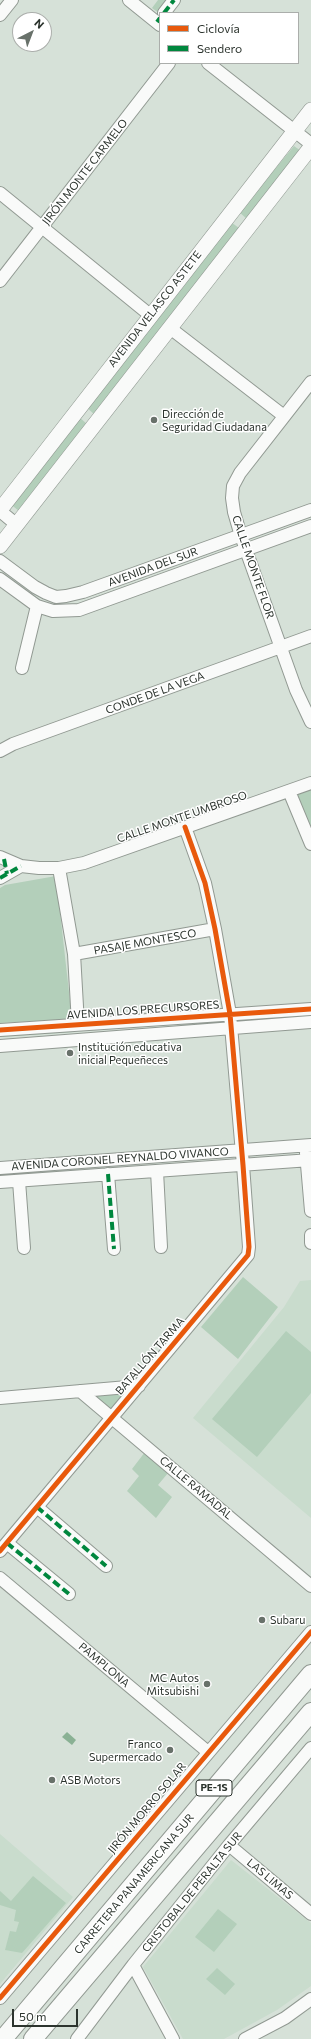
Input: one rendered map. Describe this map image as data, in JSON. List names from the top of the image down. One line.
{"streets":{"highway":["PE-1S","CARRETERA PANAMERICANA SUR"],"main road":["AVENIDA VELASCO ASTETE"],"street":["JIRÓN MONTE CARMELO","AVENIDA DEL SUR","CALLE MONTE FLOR","CONDE DE LA VEGA","CALLE MONTE UMBROSO","PASAJE MONTESCO","AVENIDA LOS PRECURSORES","AVENIDA CORONEL REYNALDO VIVANCO","BATALLÓN TARMA","CALLE RAMADAL","PAMPLONA","JIRÓN MORRO SOLAR","LAS LIMAS","CRISTOBAL DE PERALTA SUR"]},"crossings":[["AVENIDA DEL SUR","CALLE MONTE FLOR"],["CALLE MONTE FLOR","CONDE DE LA VEGA"],["AVENIDA CORONEL REYNALDO VIVANCO","BATALLÓN TARMA"],["BATALLÓN TARMA","CALLE RAMADAL"],["PAMPLONA","JIRÓN MORRO SOLAR"],["LAS LIMAS","CRISTOBAL DE PERALTA SUR"]],"places":["Dirección de Seguridad Ciudadana","Institución educativa inicial Pequeñeces","Subaru","MC Autos Mitsubishi","Franco Supermercado","ASB Motors"],"legend":["Ciclovía","Sendero"],"scale_bar":"50 m","north":"top right"}
